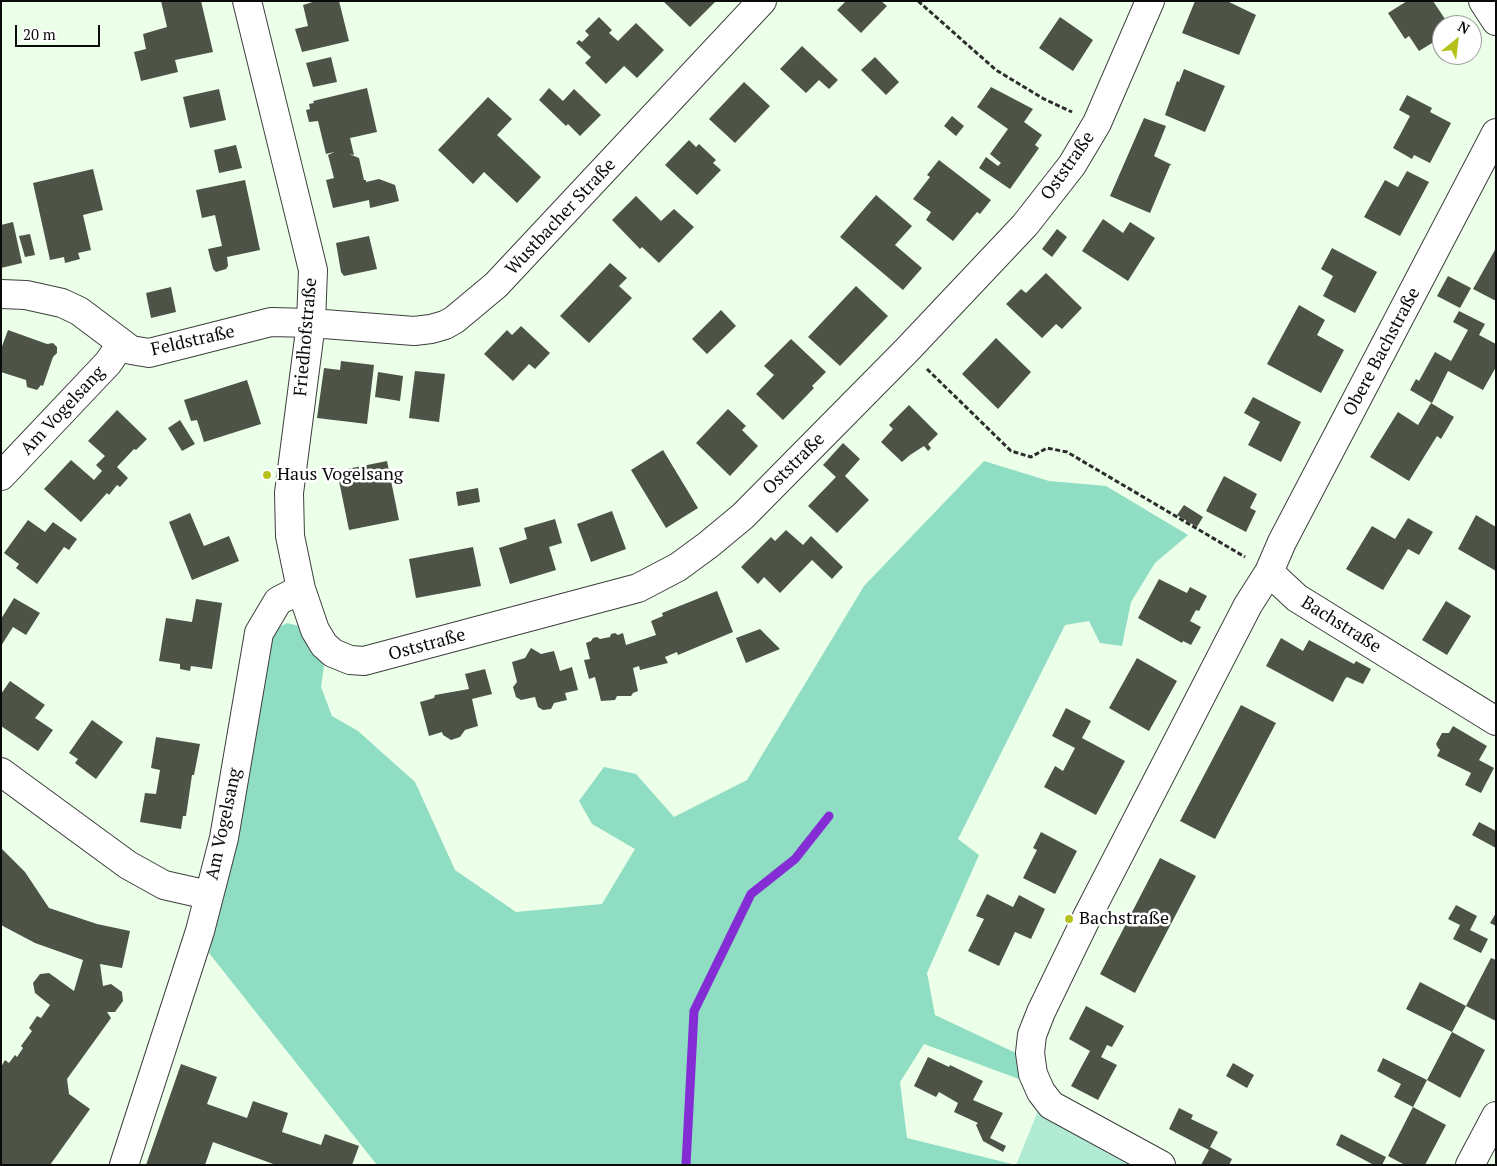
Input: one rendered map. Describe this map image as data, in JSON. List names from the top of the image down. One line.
{"streets":{"street":["Oststraße","Wustbacher Straße","Friedhofstraße","Feldstraße","Obere Bachstraße","Am Vogelsang","Bachstraße"]},"crossings":[["Oststraße","Friedhofstraße"],["Oststraße","Am Vogelsang"],["Wustbacher Straße","Friedhofstraße"],["Wustbacher Straße","Feldstraße"],["Friedhofstraße","Feldstraße"],["Friedhofstraße","Am Vogelsang"],["Feldstraße","Am Vogelsang"],["Obere Bachstraße","Bachstraße"]],"places":["Haus Vogelsang","Bachstraße"],"scale_bar":"20 m","north":"top right"}
